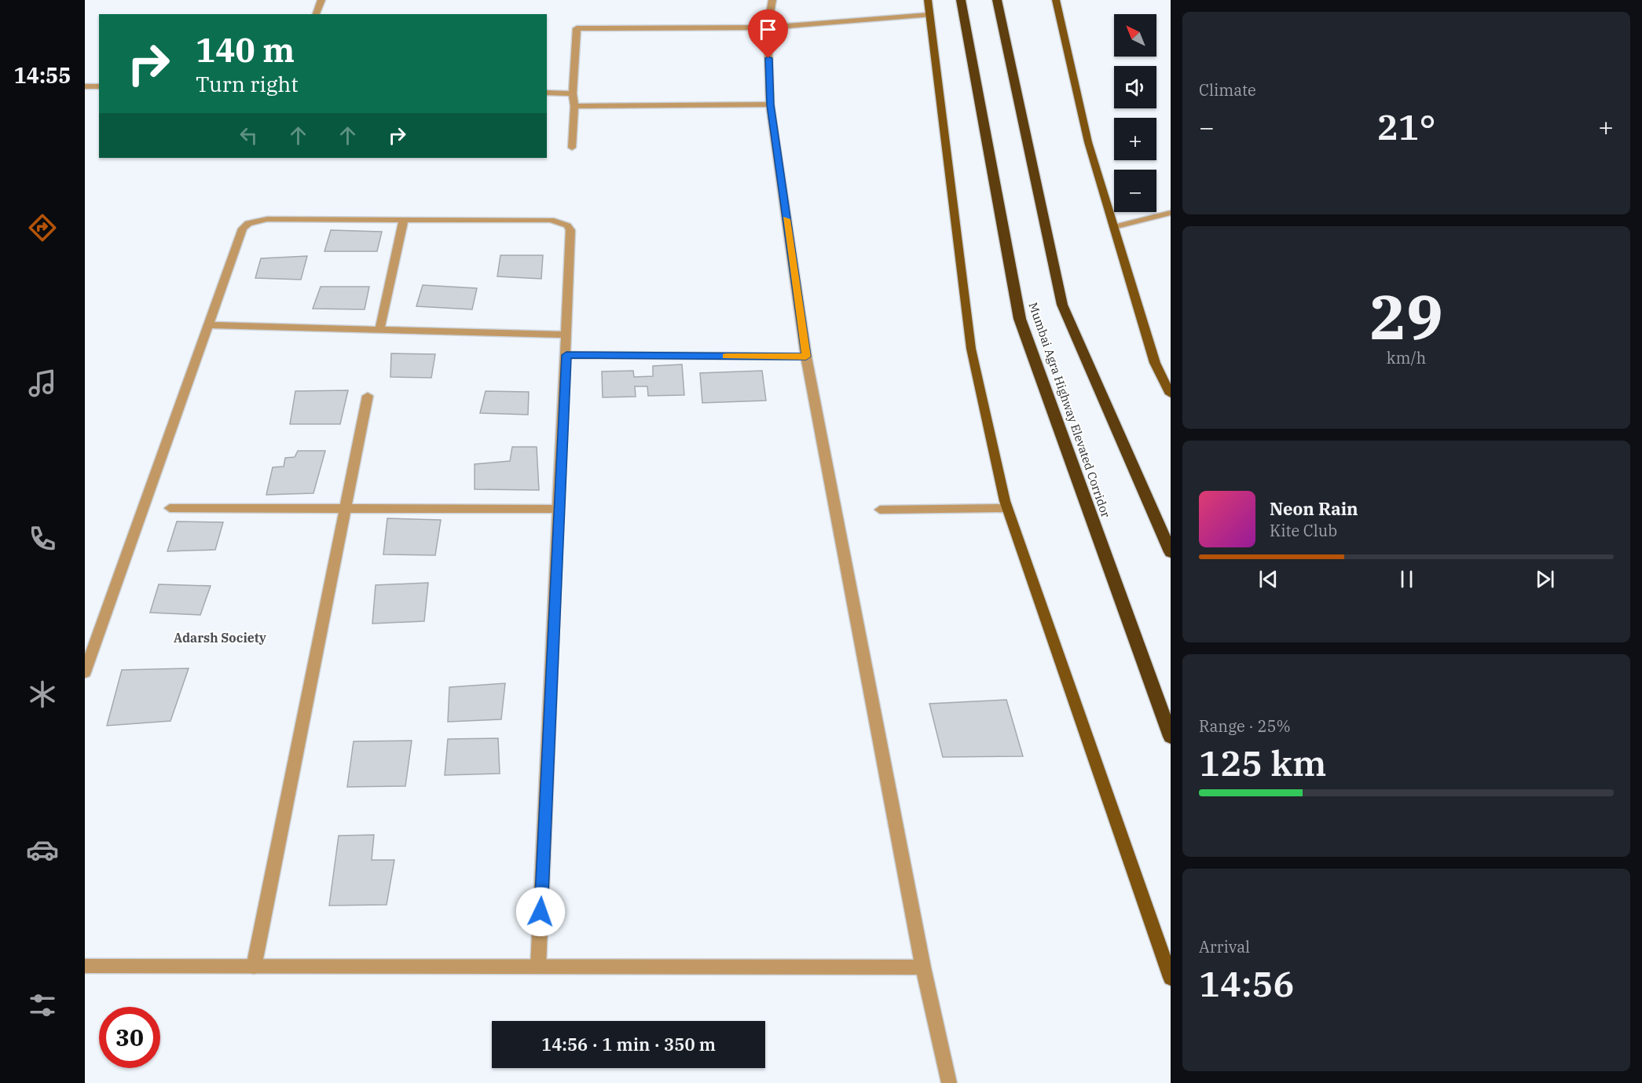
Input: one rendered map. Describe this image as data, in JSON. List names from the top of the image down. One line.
{"streets":{"highway":["Mumbai Agra Highway Elevated Corridor"]},"districts":["Adarsh Society"],"north":"top left","page":{"tabs":"14:55","tile":["Climate",["29","km/h"],["Range · 25%","125 km"],["Arrival","14:56"]],"map_buttons":["+","−"],"turn":["140 m","Turn right"],"heat":["−","21°","+"],"song":["Neon Rain","Kite Club"],"limit":"30","trip":"14:56 · 1 min · 350 m"}}
